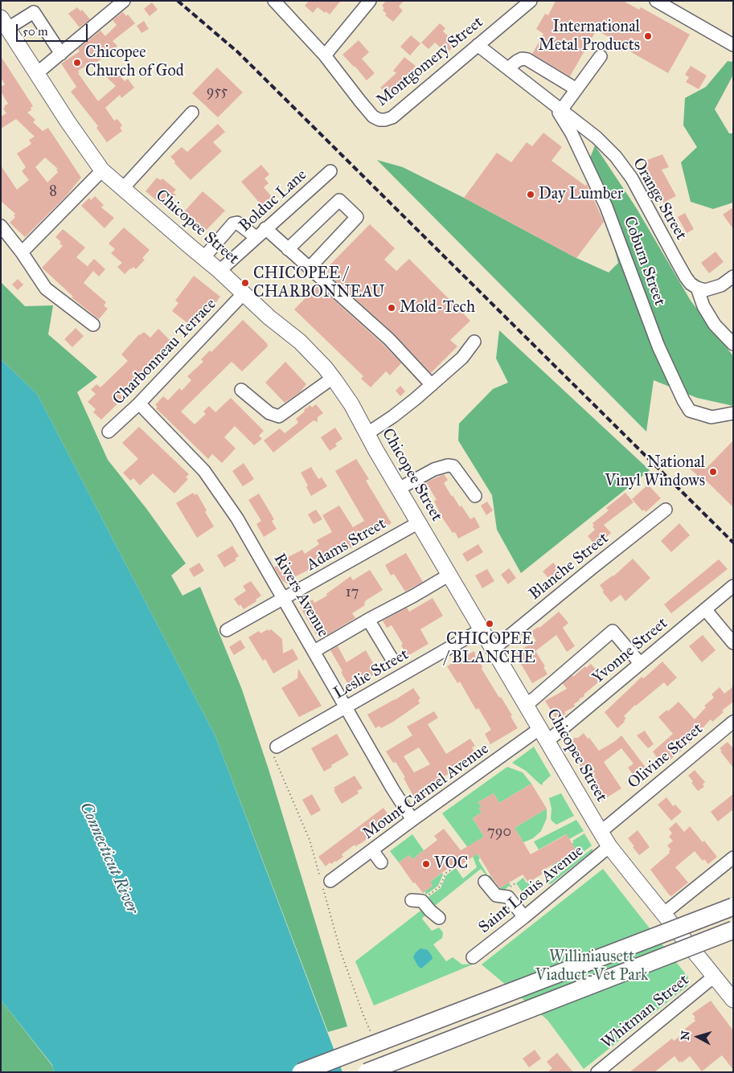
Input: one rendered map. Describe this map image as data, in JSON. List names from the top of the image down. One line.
{"streets":{"main road":["Chicopee Street"],"street":["Montgomery Street","Orange Street","Bolduc Lane","Coburn Street","Charbonneau Terrace","Adams Street","Blanche Street","Rivers Avenue","Yvonne Street","Leslie Street","Olivine Street","Mount Carmel Avenue","Saint Louis Avenue","Whitman Street"]},"crossings":[["Montgomery Street","Orange Street"],["Orange Street","Coburn Street"],["Bolduc Lane","Chicopee Street"],["Chicopee Street","Charbonneau Terrace"],["Chicopee Street","Adams Street"],["Chicopee Street","Blanche Street"],["Chicopee Street","Yvonne Street"],["Chicopee Street","Leslie Street"],["Chicopee Street","Olivine Street"],["Chicopee Street","Mount Carmel Avenue"],["Chicopee Street","Saint Louis Avenue"],["Chicopee Street","Whitman Street"],["Charbonneau Terrace","Rivers Avenue"],["Adams Street","Rivers Avenue"],["Rivers Avenue","Leslie Street"],["Rivers Avenue","Mount Carmel Avenue"],["Yvonne Street","Mount Carmel Avenue"]],"water":["Connecticut River"],"parks":["Williniausett Viaduct-Vet Park"],"places":["International Metal Products","Chicopee Church of God","Day Lumber","CHICOPEE / CHARBONNEAU","Mold-Tech","National Vinyl Windows","CHICOPEE / BLANCHE","VOC"],"house_numbers":["955","8","17","790"],"scale_bar":"50 m","north":"left"}
